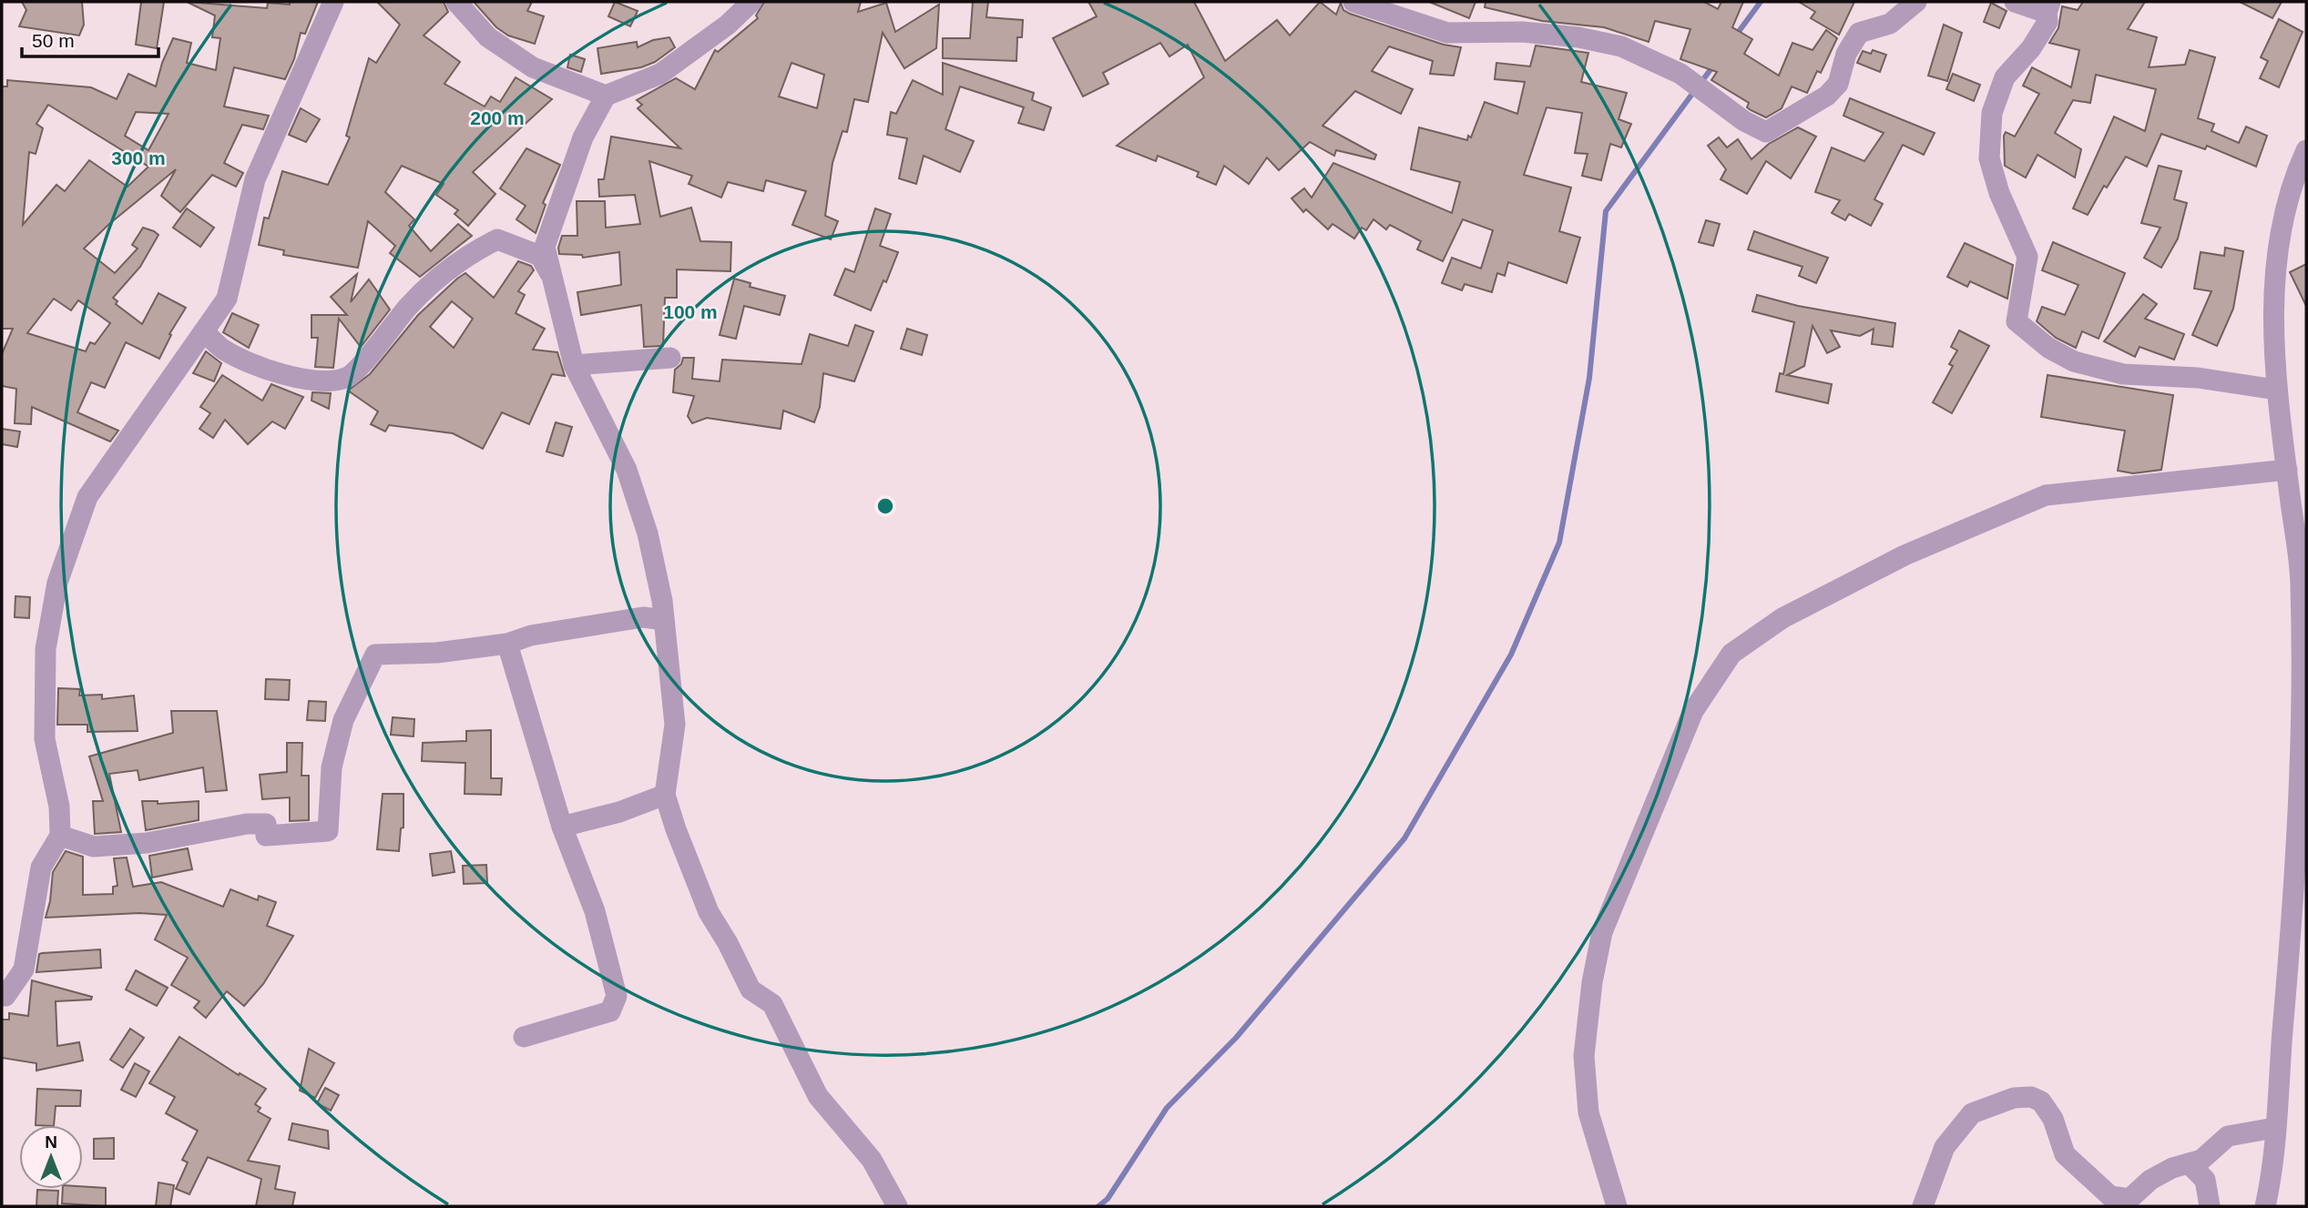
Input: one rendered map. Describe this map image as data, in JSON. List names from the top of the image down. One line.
{"scale_bar":"50 m","north":"top","rings":["200 m","300 m","100 m"]}
